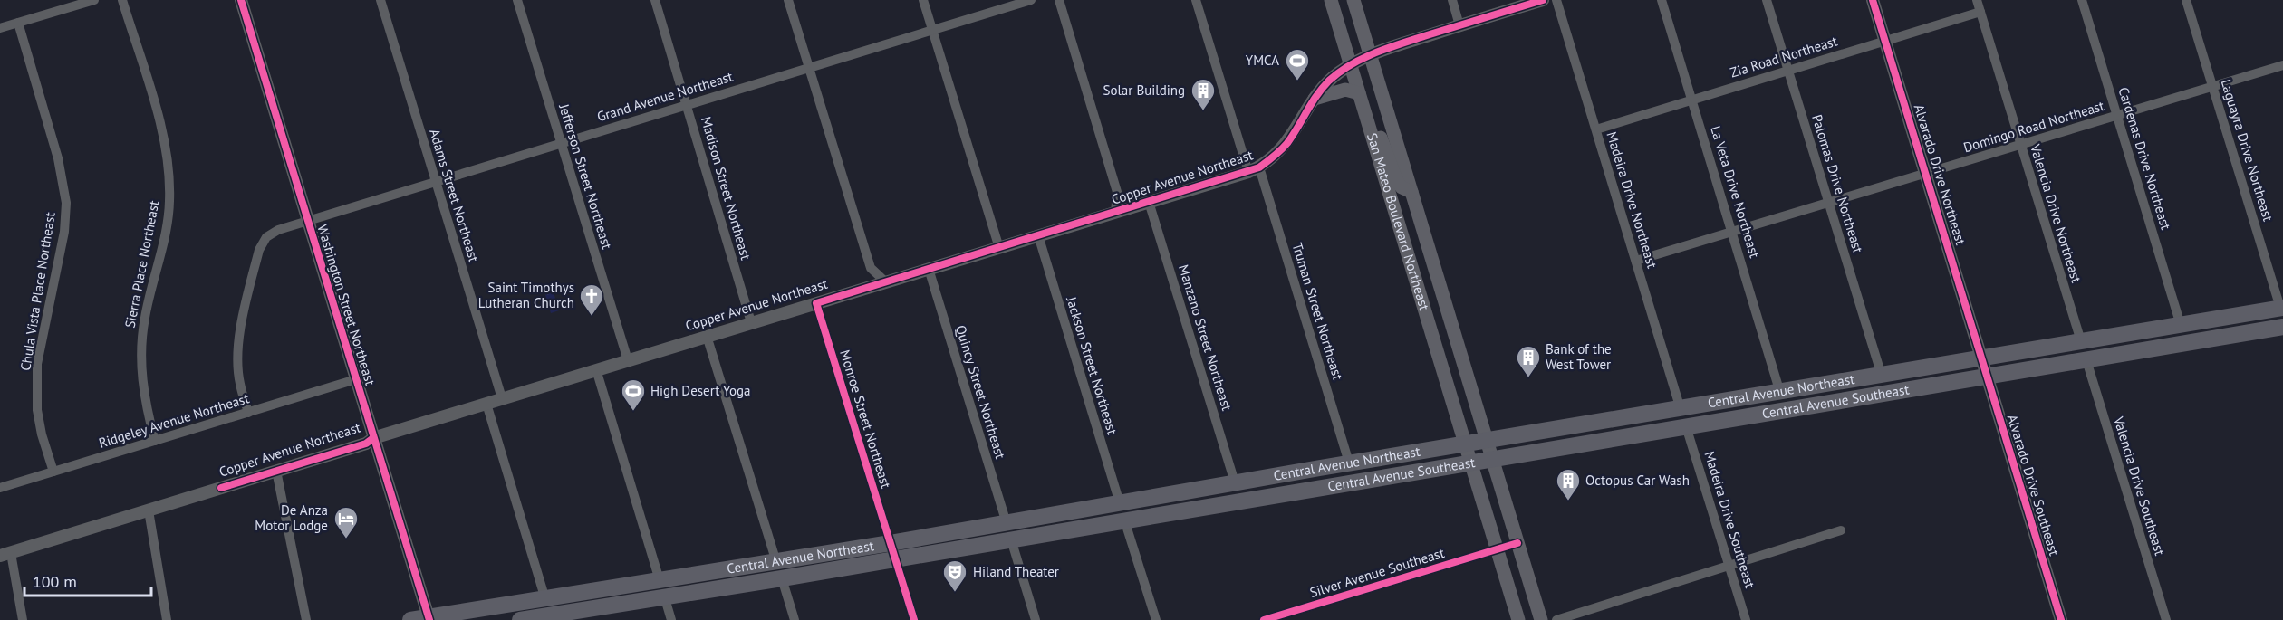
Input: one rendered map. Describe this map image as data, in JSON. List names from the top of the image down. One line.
{"streets":{"main road":["San Mateo Boulevard Northeast","Central Avenue Northeast","Central Avenue Southeast"],"street":["Zia Road Northeast","Grand Avenue Northeast","Domingo Road Northeast","Laguayra Drive Northeast","Cardenas Drive Northeast","Alvarado Drive Northeast","Jefferson Street Northeast","Copper Avenue Northeast","Palomas Drive Northeast","Madison Street Northeast","La Veta Drive Northeast","Adams Street Northeast","Madeira Drive Northeast","Valencia Drive Northeast","Sierra Place Northeast","Chula Vista Place Northeast","Washington Street Northeast","Truman Street Northeast","Manzano Street Northeast","Jackson Street Northeast","Quincy Street Northeast","Monroe Street Northeast","Ridgeley Avenue Northeast","Alvarado Drive Southeast","Valencia Drive Southeast","Madeira Drive Southeast","Silver Avenue Southeast"]},"crossings":[["Zia Road Northeast","Alvarado Drive Northeast"],["Zia Road Northeast","Palomas Drive Northeast"],["Zia Road Northeast","La Veta Drive Northeast"],["Zia Road Northeast","Madeira Drive Northeast"],["Zia Road Northeast","Valencia Drive Northeast"],["Grand Avenue Northeast","Jefferson Street Northeast"],["Grand Avenue Northeast","Madison Street Northeast"],["Grand Avenue Northeast","Adams Street Northeast"],["Grand Avenue Northeast","Washington Street Northeast"],["Grand Avenue Northeast","Ridgeley Avenue Northeast"],["Domingo Road Northeast","Laguayra Drive Northeast"],["Domingo Road Northeast","Cardenas Drive Northeast"],["Domingo Road Northeast","Alvarado Drive Northeast"],["Domingo Road Northeast","Palomas Drive Northeast"],["Domingo Road Northeast","La Veta Drive Northeast"],["Domingo Road Northeast","Madeira Drive Northeast"],["Domingo Road Northeast","Valencia Drive Northeast"],["Laguayra Drive Northeast","Central Avenue Northeast"],["Cardenas Drive Northeast","Central Avenue Northeast"],["Alvarado Drive Northeast","Central Avenue Northeast"],["Alvarado Drive Northeast","Alvarado Drive Southeast"],["Jefferson Street Northeast","Copper Avenue Northeast"],["Copper Avenue Northeast","Madison Street Northeast"],["Copper Avenue Northeast","Adams Street Northeast"],["Copper Avenue Northeast","San Mateo Boulevard Northeast"],["Copper Avenue Northeast","Washington Street Northeast"],["Copper Avenue Northeast","Truman Street Northeast"],["Copper Avenue Northeast","Manzano Street Northeast"],["Copper Avenue Northeast","Jackson Street Northeast"],["Copper Avenue Northeast","Quincy Street Northeast"],["Copper Avenue Northeast","Monroe Street Northeast"],["Palomas Drive Northeast","Central Avenue Northeast"],["La Veta Drive Northeast","Central Avenue Northeast"],["Madeira Drive Northeast","Central Avenue Northeast"],["Valencia Drive Northeast","Central Avenue Northeast"],["San Mateo Boulevard Northeast","Central Avenue Northeast"],["San Mateo Boulevard Northeast","Central Avenue Southeast"],["San Mateo Boulevard Northeast","Silver Avenue Southeast"],["Sierra Place Northeast","Ridgeley Avenue Northeast"],["Chula Vista Place Northeast","Ridgeley Avenue Northeast"],["Washington Street Northeast","Central Avenue Northeast"],["Washington Street Northeast","Ridgeley Avenue Northeast"],["Truman Street Northeast","Central Avenue Northeast"],["Manzano Street Northeast","Central Avenue Northeast"],["Jackson Street Northeast","Central Avenue Northeast"],["Quincy Street Northeast","Central Avenue Northeast"],["Central Avenue Northeast","Central Avenue Southeast"],["Central Avenue Northeast","Monroe Street Northeast"],["Central Avenue Northeast","Alvarado Drive Southeast"],["Central Avenue Southeast","Monroe Street Northeast"],["Central Avenue Southeast","Alvarado Drive Southeast"],["Central Avenue Southeast","Valencia Drive Southeast"],["Central Avenue Southeast","Madeira Drive Southeast"]],"places":{"sports":["YMCA","High Desert Yoga"],"building":["Solar Building","Bank of the West Tower","Octopus Car Wash"],"church":["Saint Timothys Lutheran Church"],"hotel":["De Anza Motor Lodge"],"theatre":["Hiland Theater"]},"scale_bar":"100 m"}
